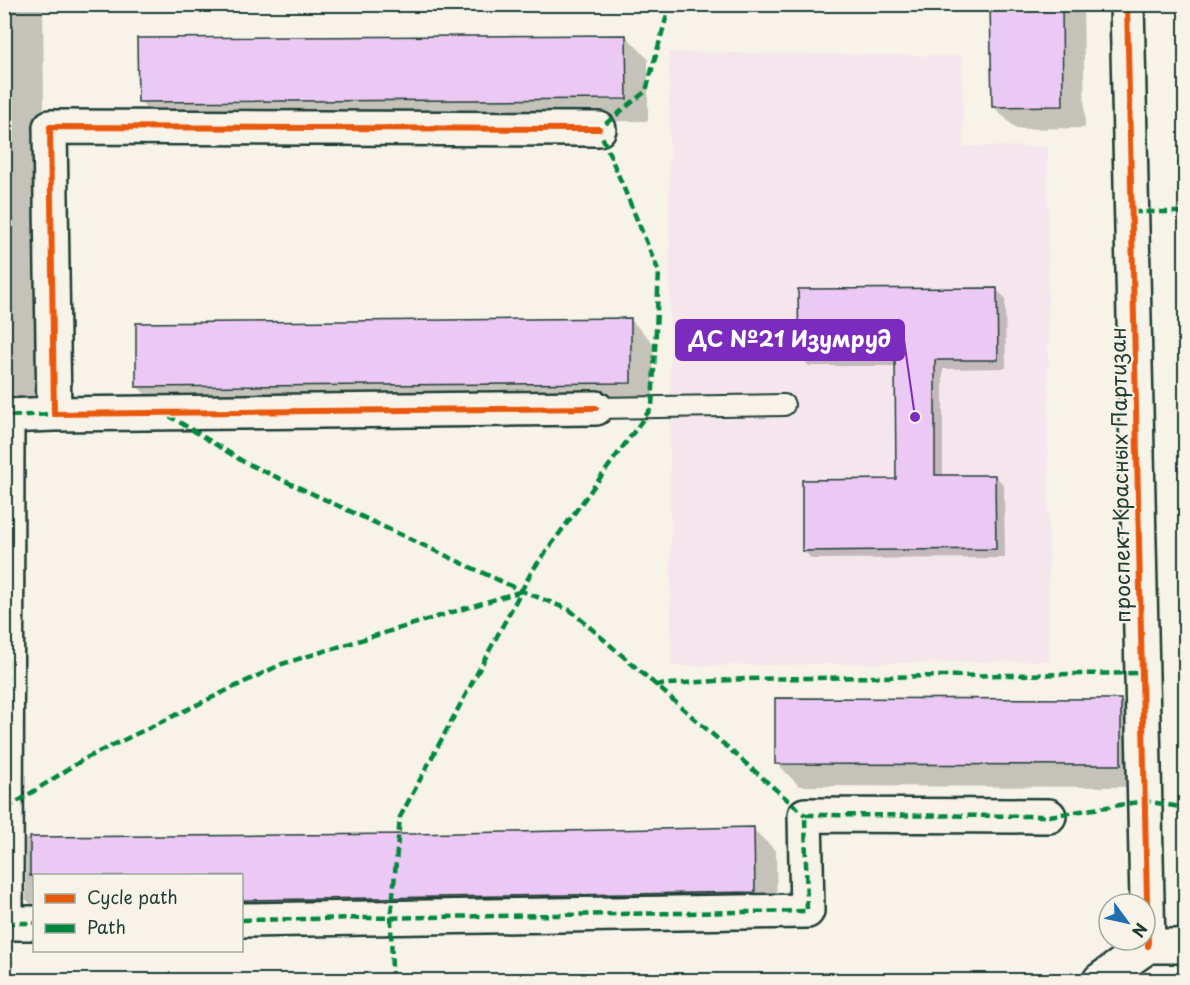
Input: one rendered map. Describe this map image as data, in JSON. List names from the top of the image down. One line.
{"streets":{"street":["проспект Красных Партизан"]},"places":["ДС №21 Изумруд"],"legend":["Cycle path","Path"],"north":"bottom right"}
